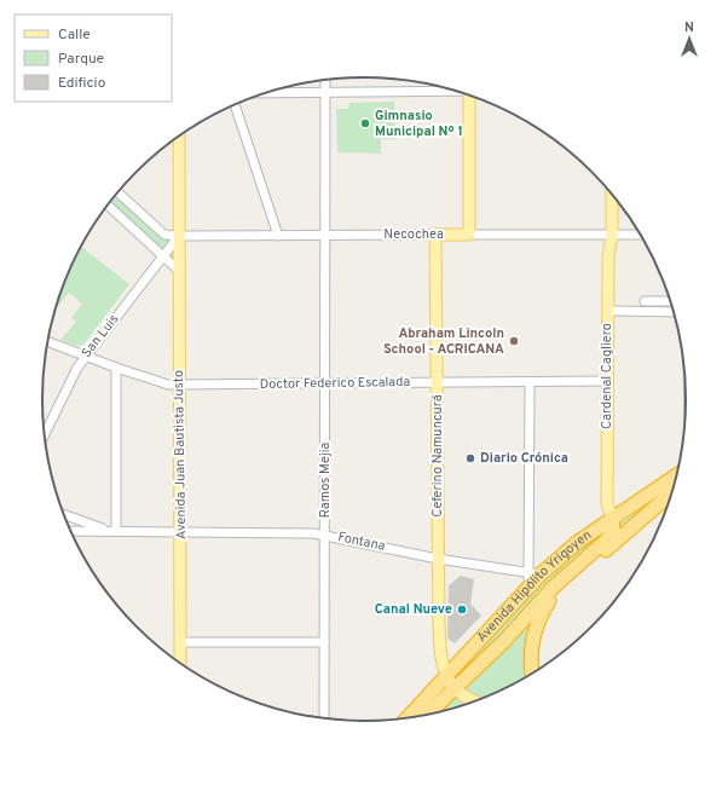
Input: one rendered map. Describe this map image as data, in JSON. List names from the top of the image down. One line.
{"streets":{"highway":["Avenida Hipólito Yrigoyen"],"main road":["Necochea","Cardenal Cagliero","Avenida Juan Bautista Justo","Ceferino Namuncurá"],"street":["San Luis","Doctor Federico Escalada","Ramos Mejia","Fontana"]},"crossings":[["Necochea","San Luis"],["Necochea","Cardenal Cagliero"],["Necochea","Avenida Juan Bautista Justo"],["Necochea","Ceferino Namuncurá"],["Necochea","Ramos Mejia"],["San Luis","Doctor Federico Escalada"],["San Luis","Avenida Juan Bautista Justo"],["Cardenal Cagliero","Doctor Federico Escalada"],["Cardenal Cagliero","Avenida Hipólito Yrigoyen"],["Doctor Federico Escalada","Avenida Juan Bautista Justo"],["Doctor Federico Escalada","Ceferino Namuncurá"],["Doctor Federico Escalada","Ramos Mejia"],["Avenida Juan Bautista Justo","Fontana"],["Ceferino Namuncurá","Fontana"],["Ceferino Namuncurá","Avenida Hipólito Yrigoyen"],["Ramos Mejia","Fontana"],["Fontana","Avenida Hipólito Yrigoyen"]],"places":["Gimnasio Municipal Nº 1","Abraham Lincoln School - ACRICANA","Diario Crónica","Canal Nueve"],"legend":["Calle","Parque","Edificio"],"north":"top"}
